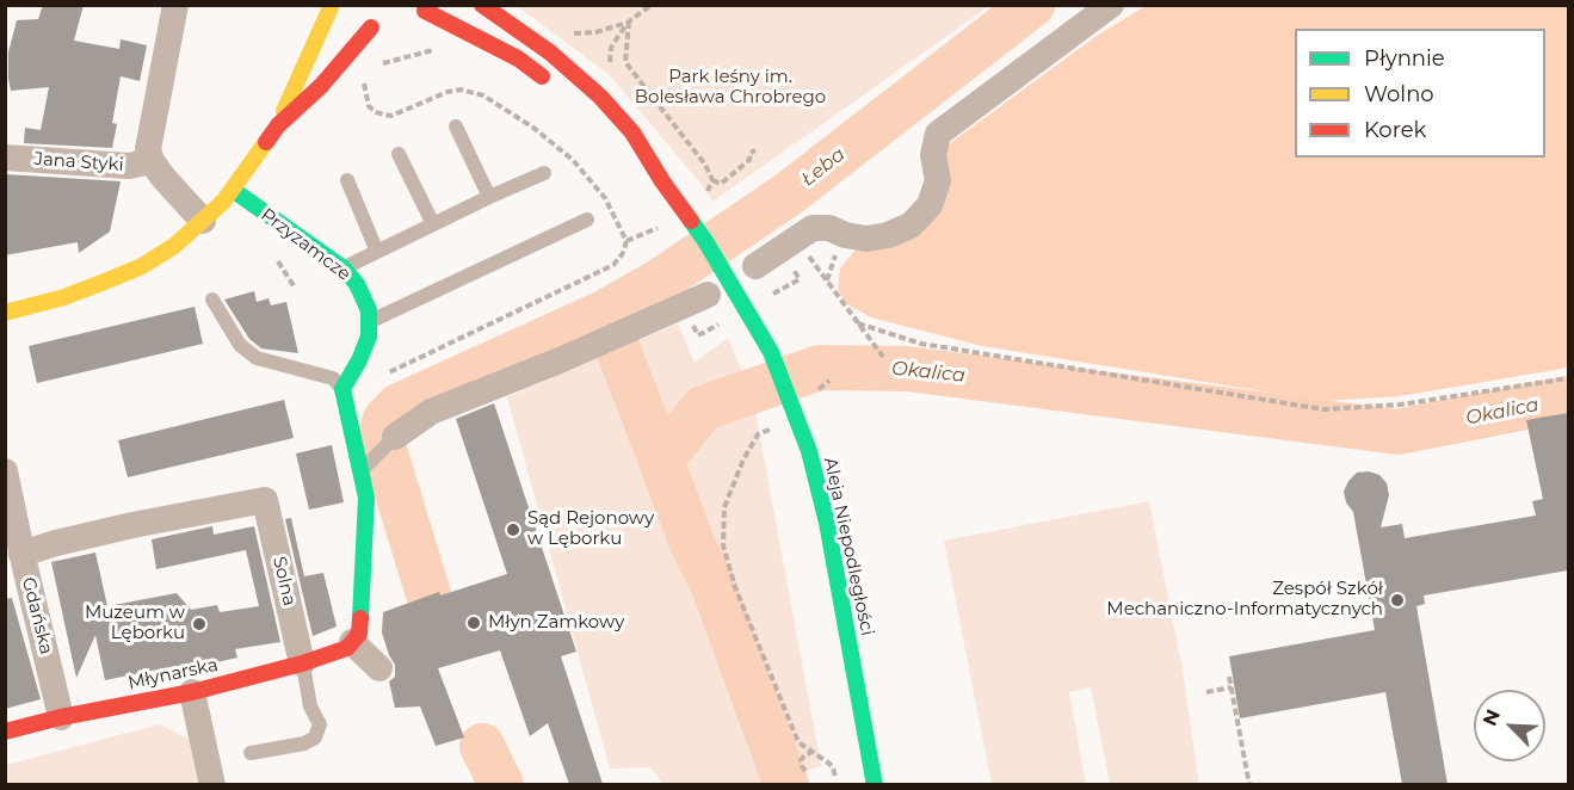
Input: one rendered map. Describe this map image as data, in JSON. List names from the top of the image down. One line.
{"streets":{"main road":["Przyzamcze","Aleja Niepodległości","Młynarska"],"street":["Jana Styki","Solna","Gdańska"]},"crossings":[["Solna","Gdańska"],["Solna","Młynarska"],["Gdańska","Młynarska"]],"water":["Łeba","Okalica"],"parks":["Park leśny im. Bolesława Chrobrego"],"places":["Sąd Rejonowy w Lęborku","Zespół Szkół Mechaniczno-Informatycznych","Młyn Zamkowy","Muzeum w Lęborku"],"legend":["Płynnie","Wolno","Korek"],"north":"top left"}
